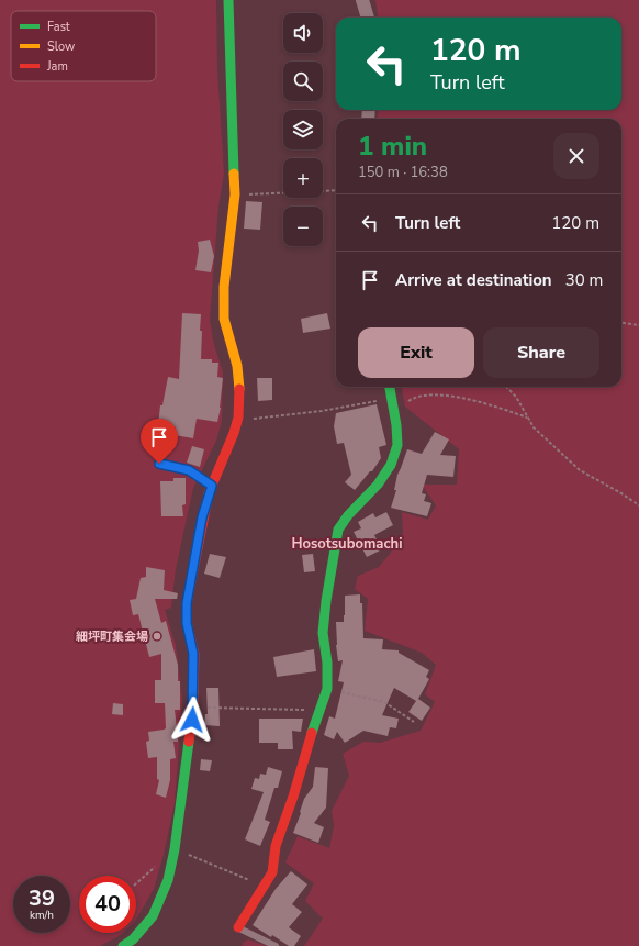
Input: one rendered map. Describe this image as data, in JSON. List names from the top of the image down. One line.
{"districts":["Hosotsubomachi"],"places":["細坪町集会場"],"legend":["Fast","Slow","Jam"],"page":{"map_buttons":["+","−"],"turn":["120 m","Turn left"],"heading":["1 min","150 m · 16:38"],"list":[{"name":"Turn left","value":"120 m"},{"name":"Arrive at destination","value":"30 m"}],"buttons":["Exit","Share"],"speed":"39 km/h","limit":"40"}}
